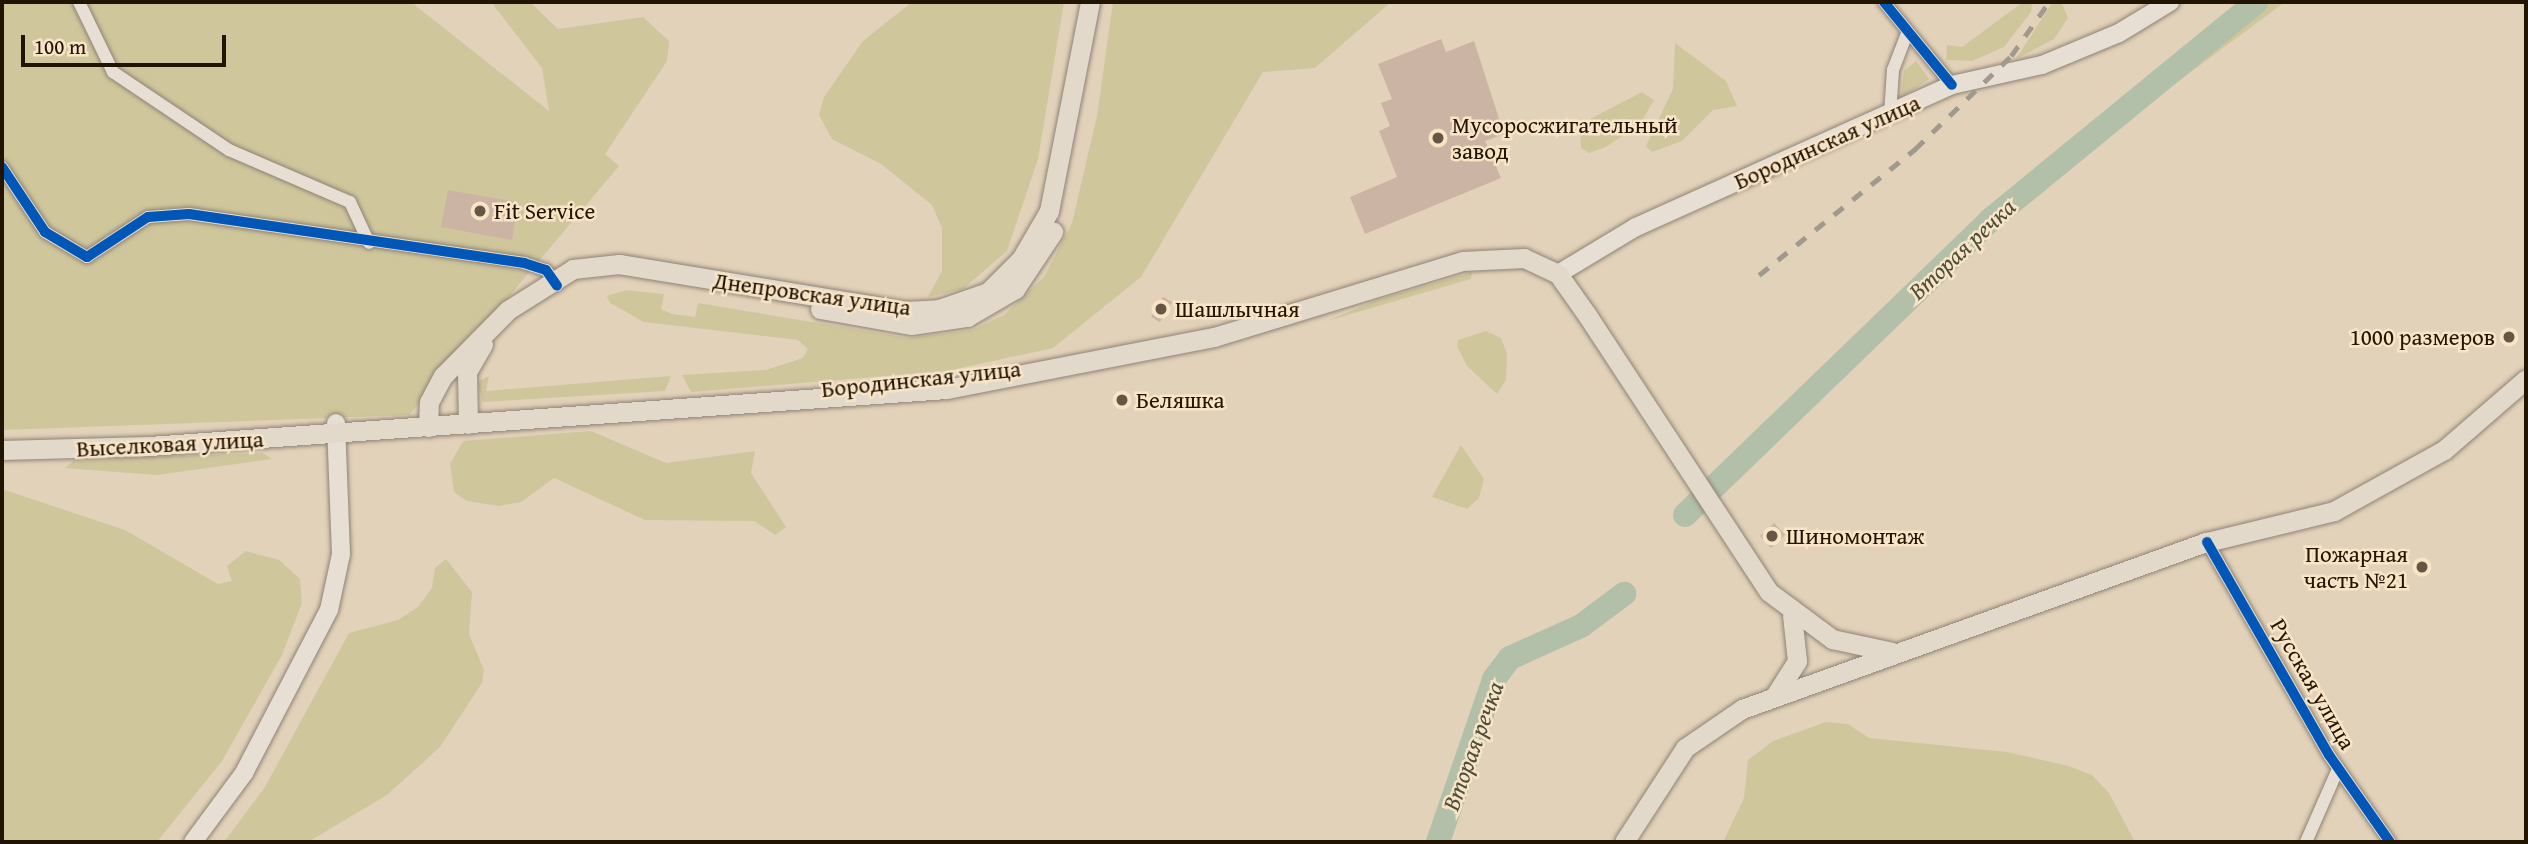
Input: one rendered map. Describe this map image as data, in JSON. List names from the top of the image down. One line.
{"streets":{"main road":["Бородинская улица","Днепровская улица","Выселковая улица"],"street":["Русская улица"]},"crossings":[["Бородинская улица","Днепровская улица"],["Бородинская улица","Выселковая улица"]],"water":["Вторая речка"],"places":["Мусоросжигательный завод","Fit Service","Шашлычная","1000 размеров","Беляшка","Шиномонтаж","Пожарная часть №21"],"scale_bar":"100 m"}
